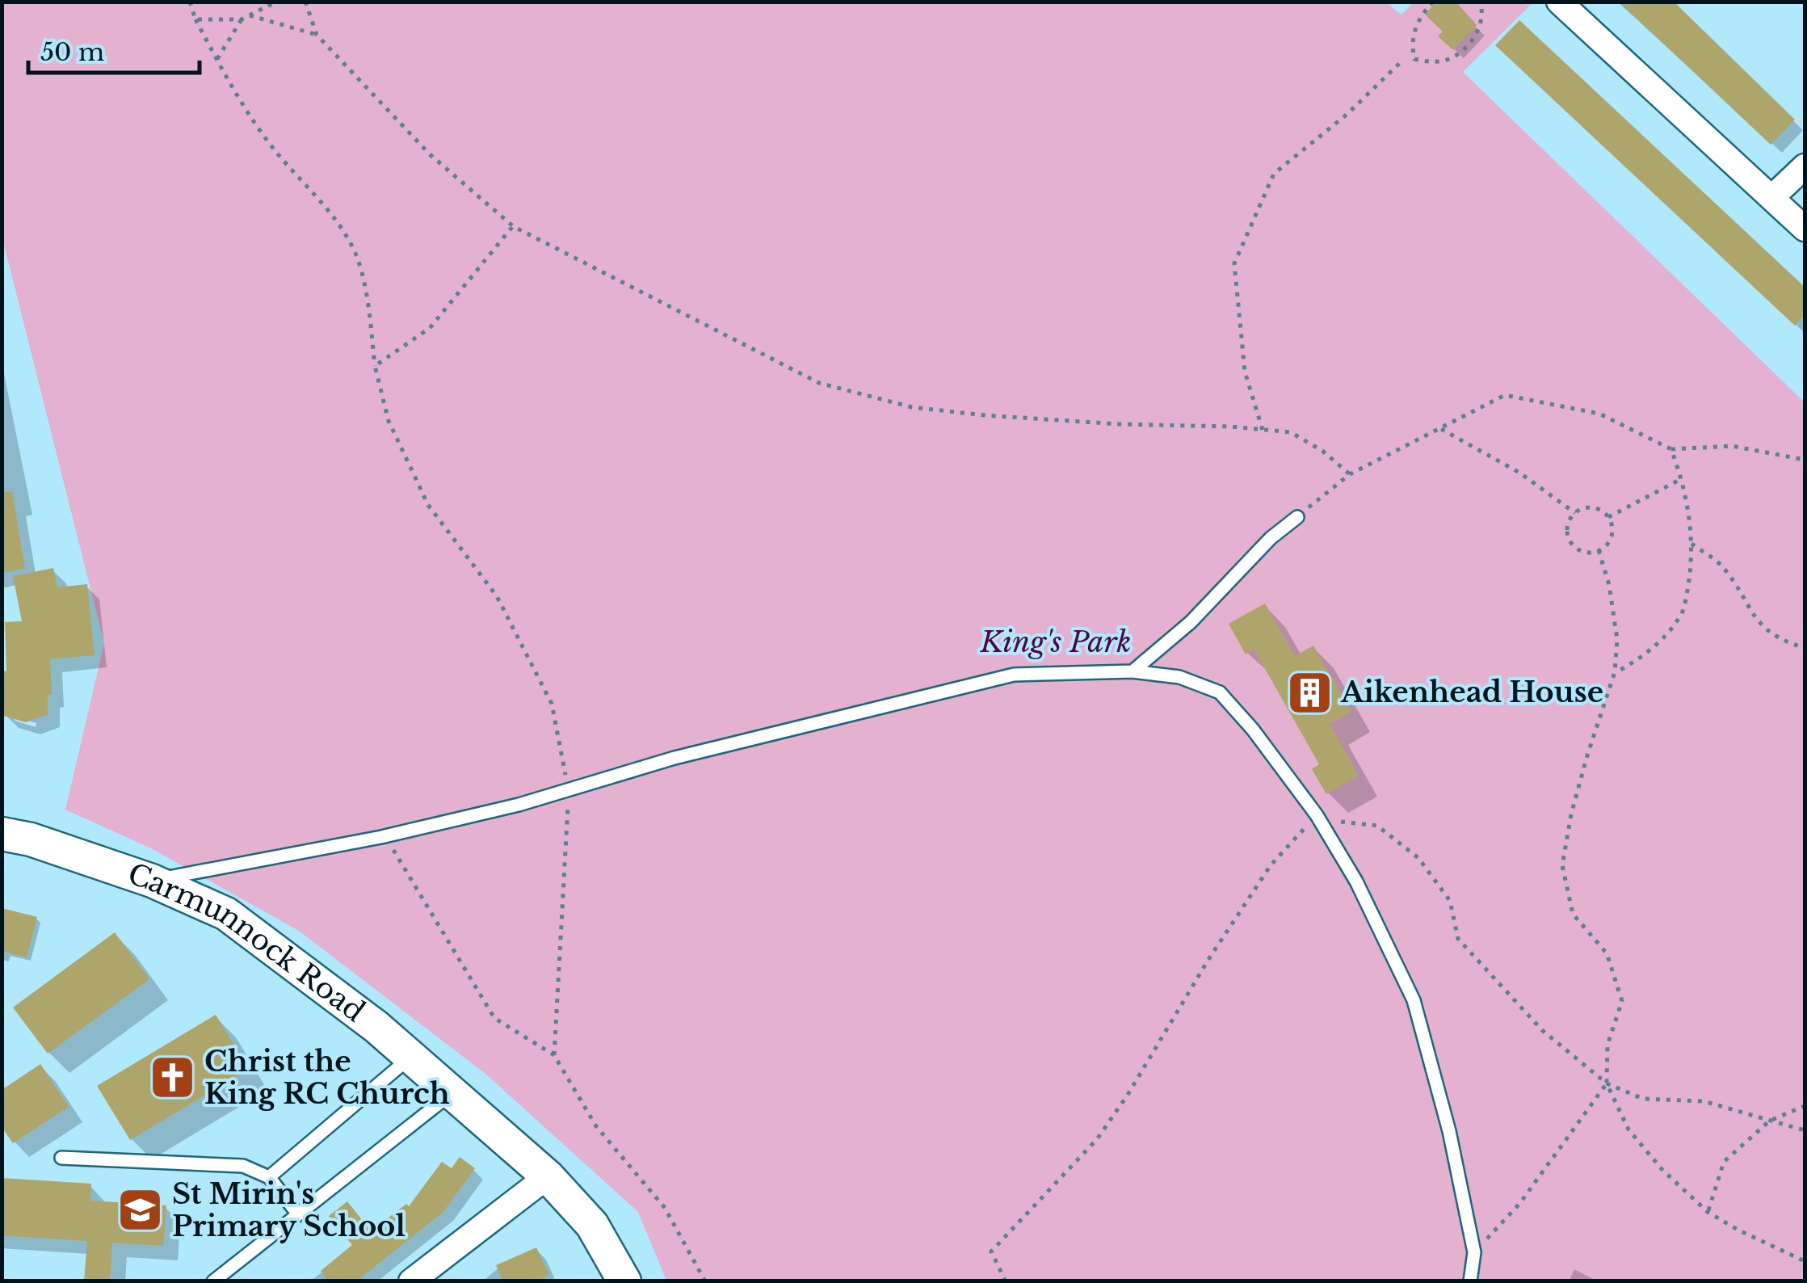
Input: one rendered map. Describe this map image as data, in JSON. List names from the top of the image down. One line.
{"streets":{"main road":["Carmunnock Road"]},"parks":["King's Park"],"places":{"building":["Aikenhead House"],"church":["Christ the King RC Church"],"school or university":["St Mirin's Primary School"]},"scale_bar":"50 m"}
